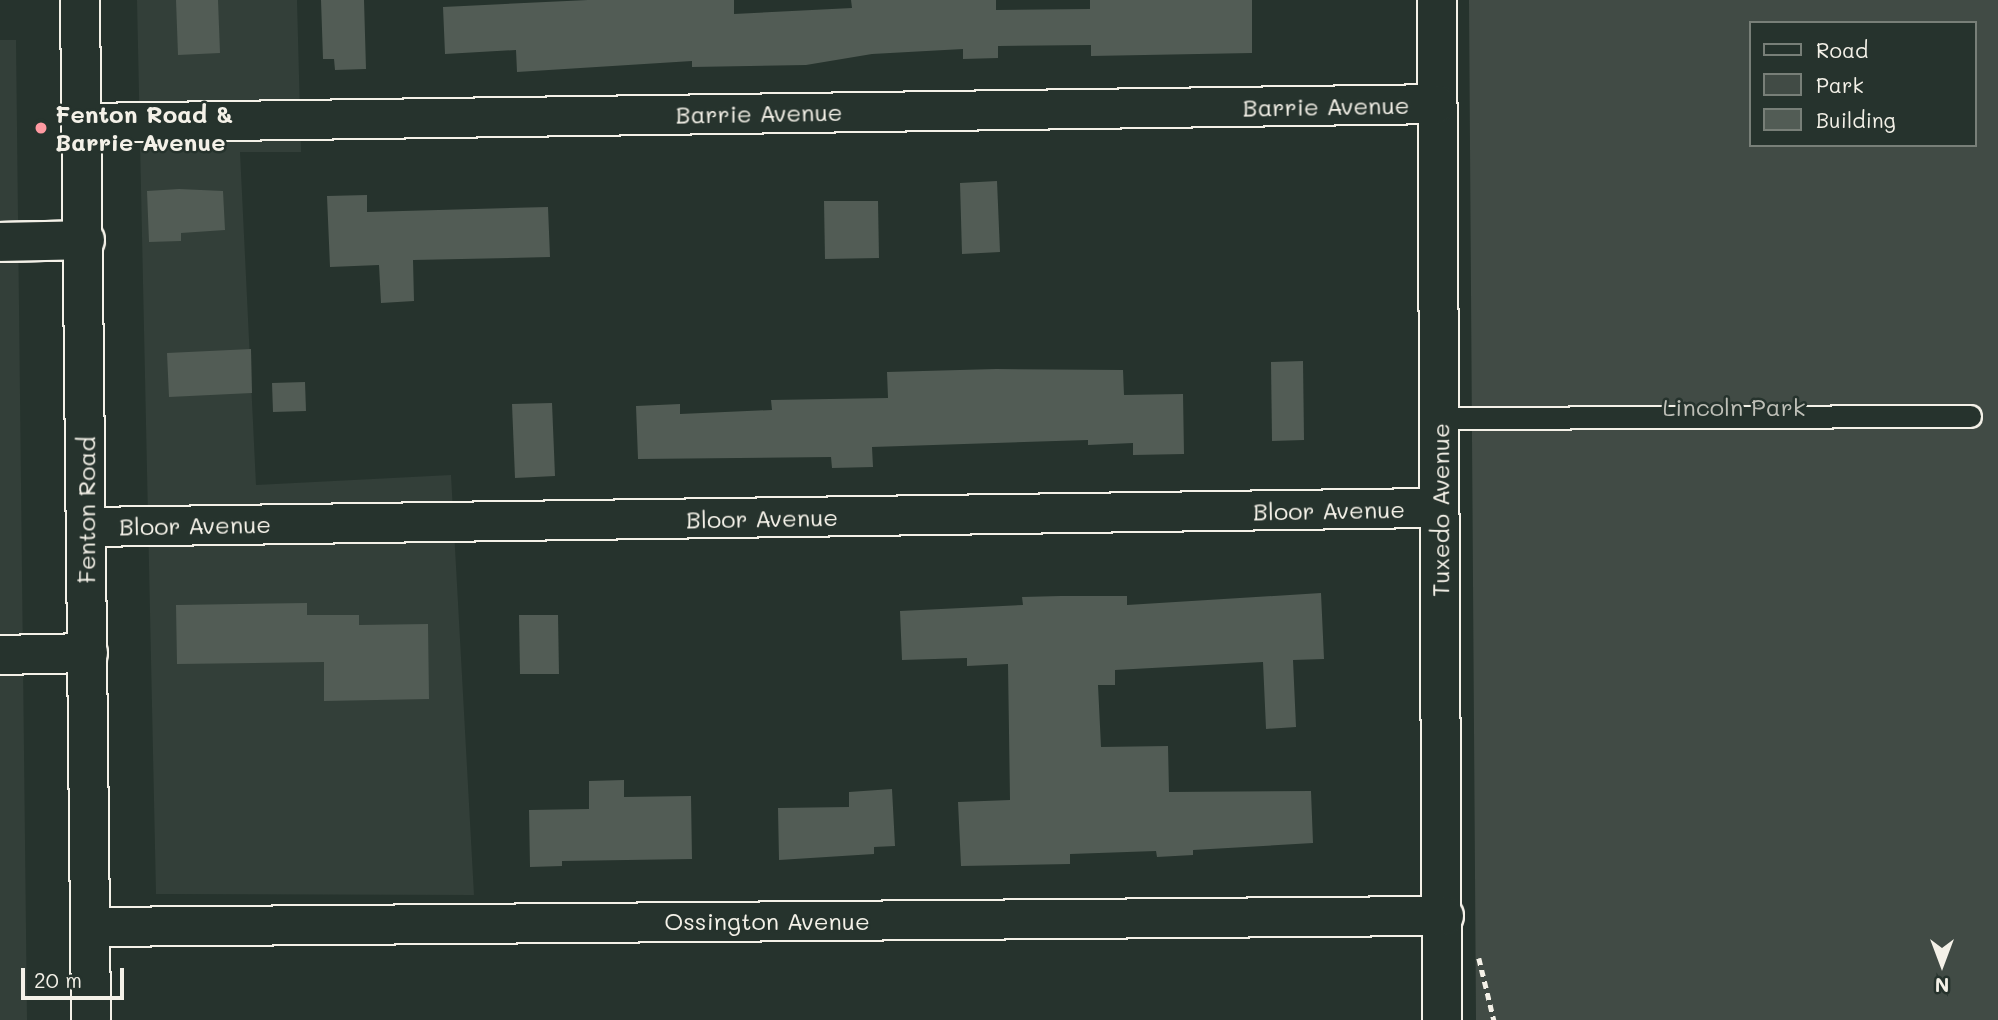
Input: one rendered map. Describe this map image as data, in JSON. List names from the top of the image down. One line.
{"streets":{"street":["Barrie Avenue","Fenton Road","Bloor Avenue","Tuxedo Avenue","Ossington Avenue"]},"crossings":[["Barrie Avenue","Fenton Road"],["Barrie Avenue","Tuxedo Avenue"],["Fenton Road","Bloor Avenue"],["Fenton Road","Ossington Avenue"],["Bloor Avenue","Tuxedo Avenue"],["Tuxedo Avenue","Ossington Avenue"]],"parks":["Lincoln Park"],"places":["Fenton Road & Barrie Avenue"],"legend":["Road","Park","Building"],"scale_bar":"20 m","north":"bottom"}
